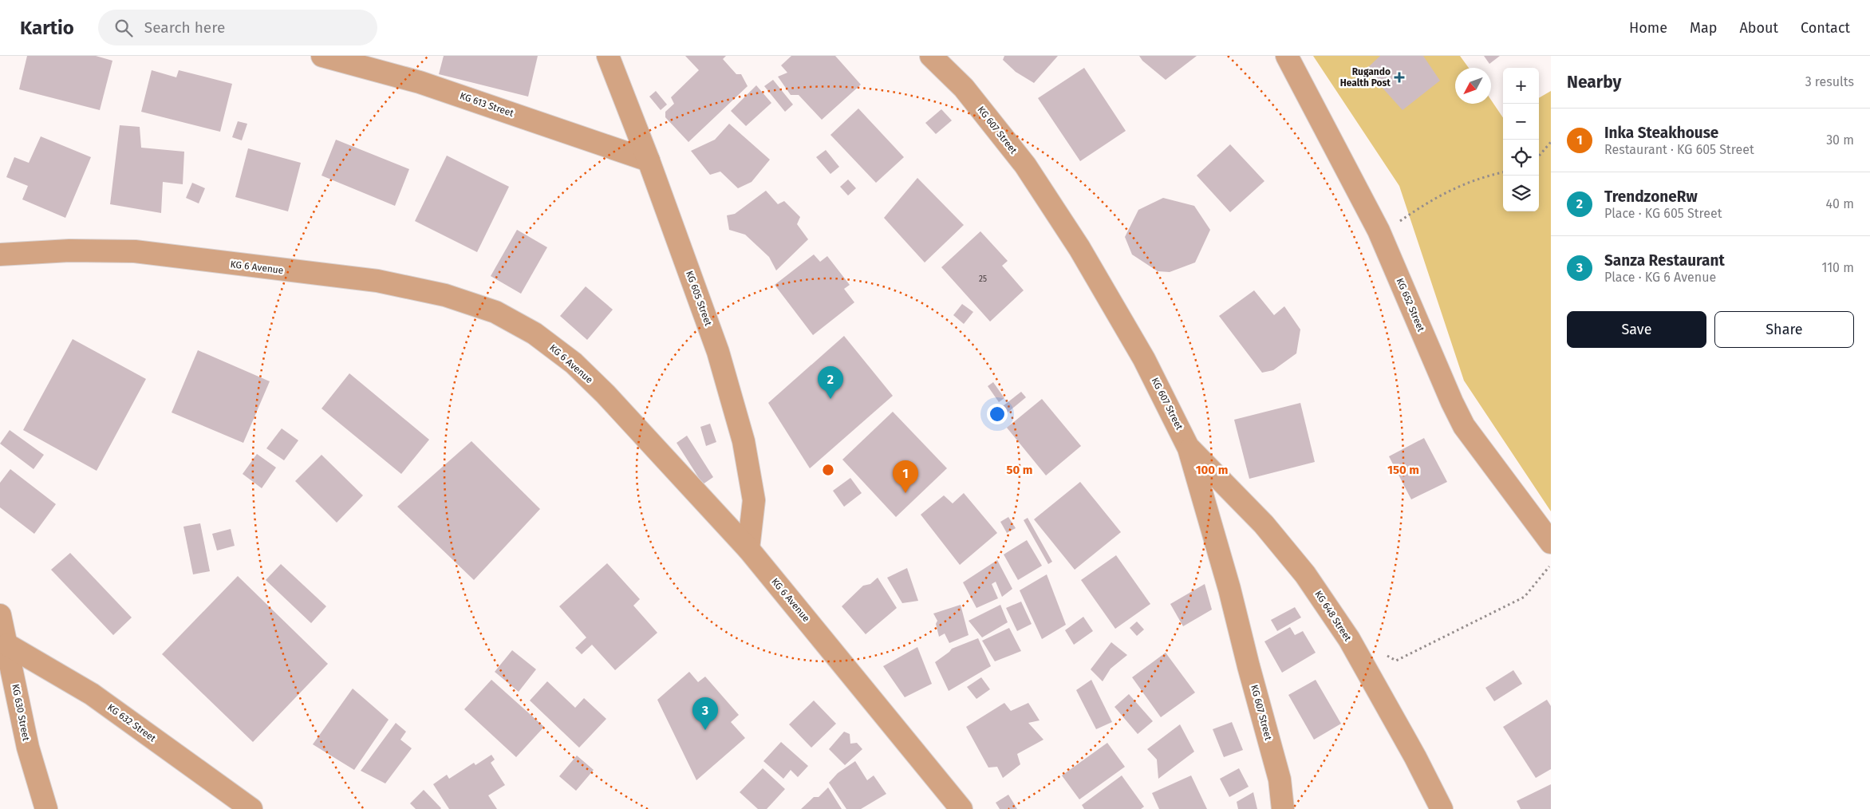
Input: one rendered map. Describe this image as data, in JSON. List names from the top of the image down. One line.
{"streets":{"street":["KG 613 Street","KG 607 Street","KG 6 Avenue","KG 605 Street","KG 652 Street","KG 648 Street","KG 630 Street","KG 632 Street"]},"crossings":[["KG 613 Street","KG 605 Street"],["KG 607 Street","KG 648 Street"],["KG 6 Avenue","KG 605 Street"],["KG 630 Street","KG 632 Street"]],"places":{"health":["Rugando Health Post"]},"house_numbers":["25"],"north":"bottom left","page":{"header":"Kartio","search":"Search here","nav":["Home","Map","About","Contact"],"heading":["Nearby","3 results"],"map_buttons":["+","−"],"list":[{"mark":"1","name":"Inka Steakhouse","note":"Restaurant · KG 605 Street","value":"30 m"},{"mark":"2","name":"TrendzoneRw","note":"Place · KG 605 Street","value":"40 m"},{"mark":"3","name":"Sanza Restaurant","note":"Place · KG 6 Avenue","value":"110 m"}],"buttons":["Save","Share"],"pins":["2","1","3"]},"rings":["50 m","100 m","150 m"]}
